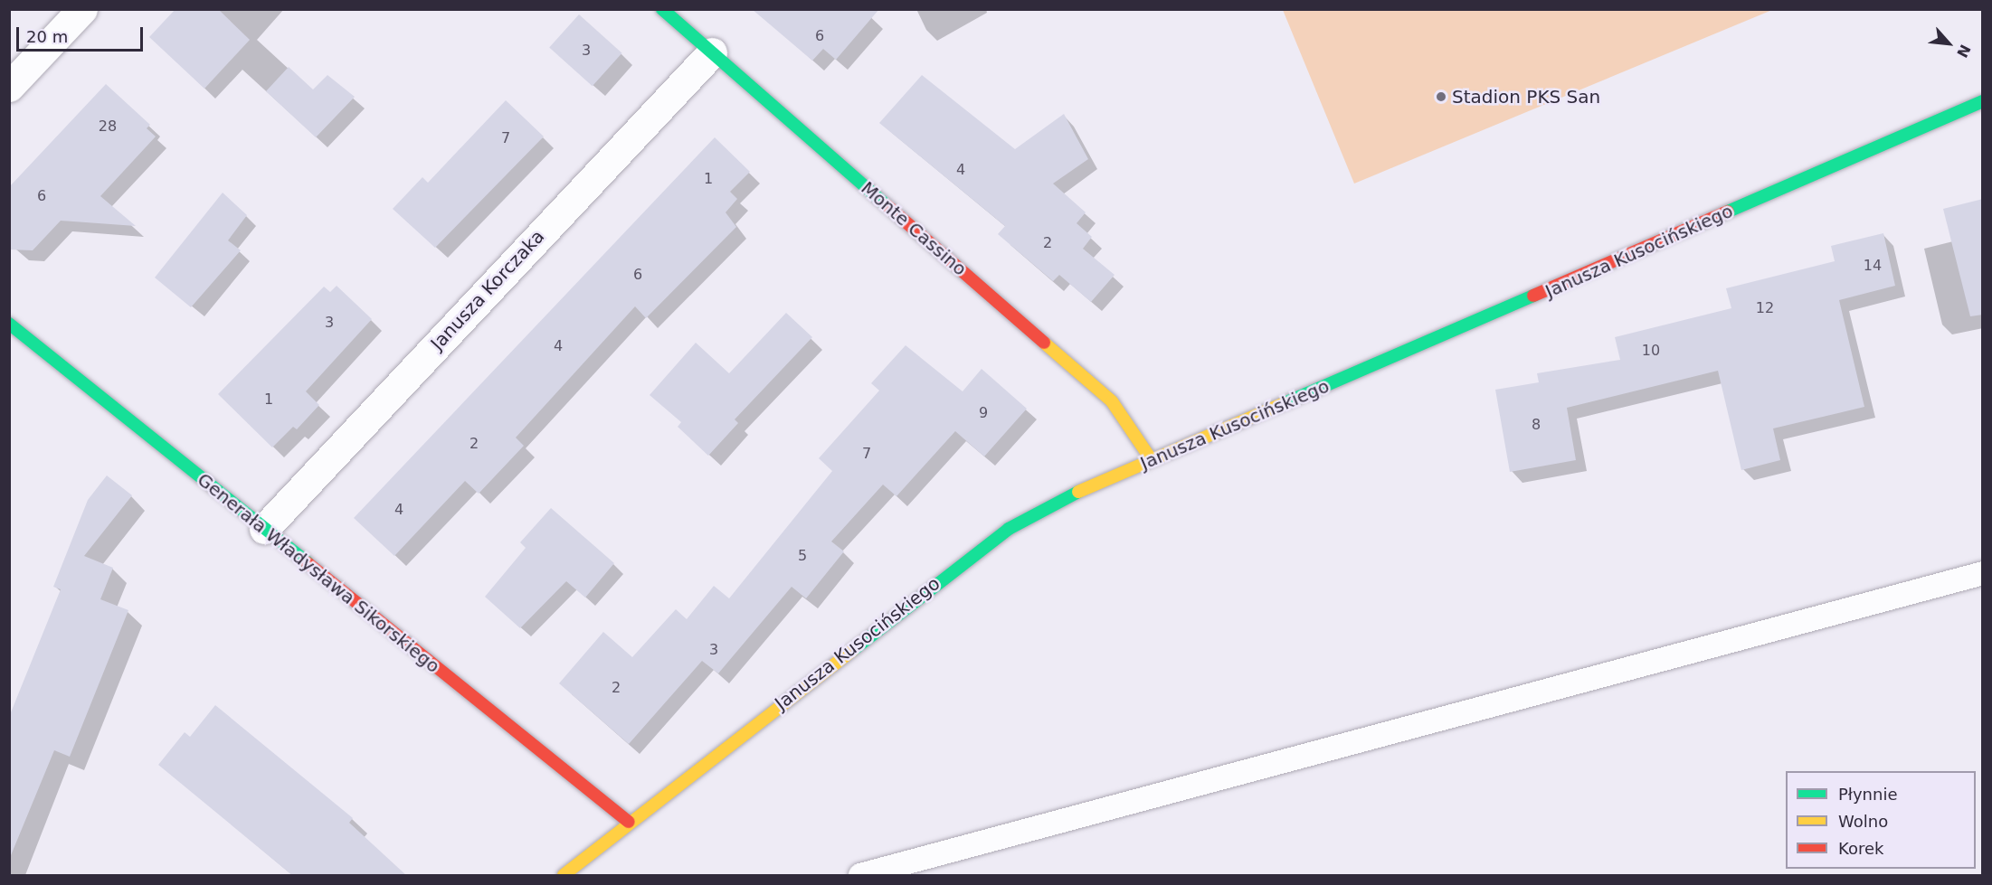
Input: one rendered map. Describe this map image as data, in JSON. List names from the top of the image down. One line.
{"streets":{"street":["Monte Cassino","Janusza Kusocińskiego","Janusza Korczaka","Generała Władysława Sikorskiego"]},"crossings":[["Monte Cassino","Janusza Kusocińskiego"],["Monte Cassino","Janusza Korczaka"],["Janusza Kusocińskiego","Generała Władysława Sikorskiego"],["Janusza Korczaka","Generała Władysława Sikorskiego"]],"places":["Stadion PKS San"],"house_numbers":["6","3","28","7","4","1","6","2","14","6","12","3","4","10","1","9","8","2","7","4","5","3","2"],"legend":["Płynnie","Wolno","Korek"],"scale_bar":"20 m","north":"bottom right"}
